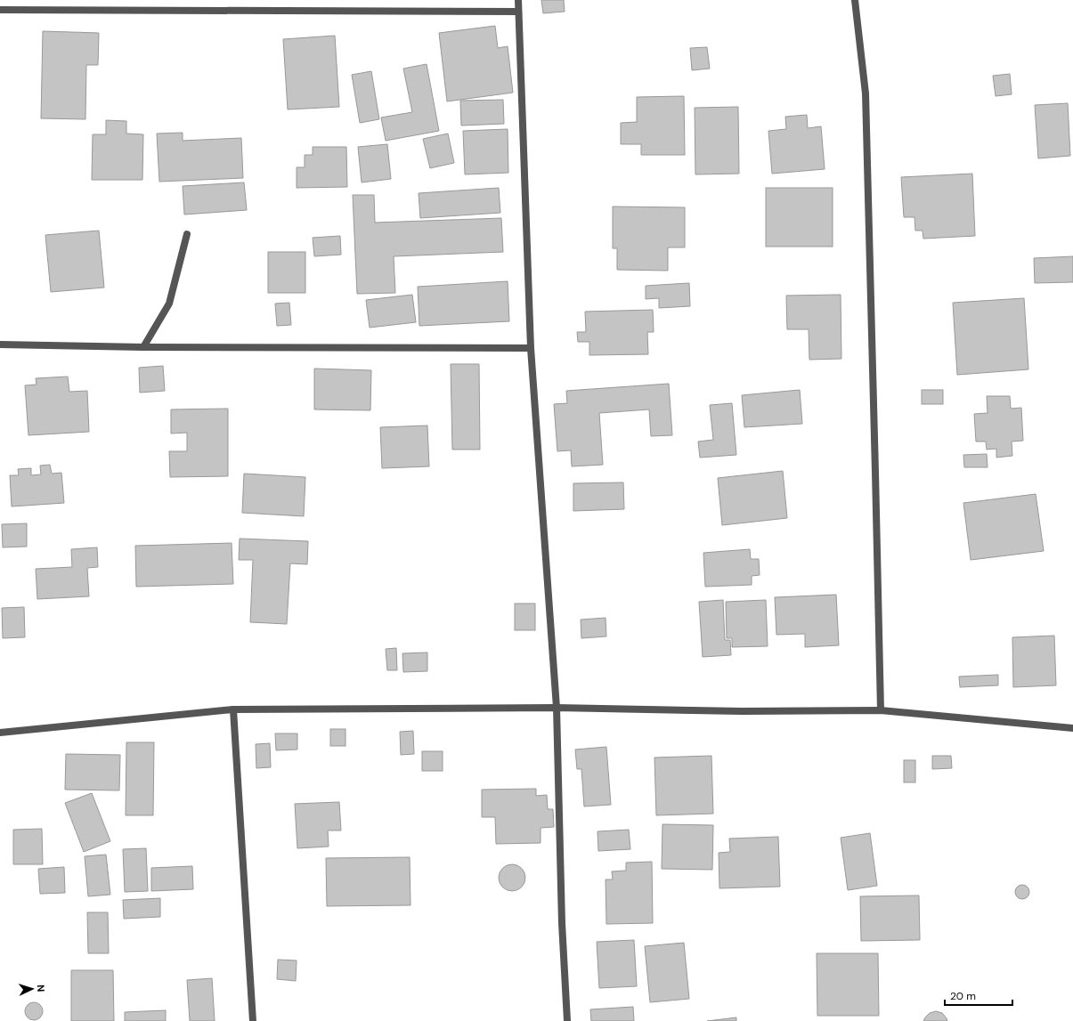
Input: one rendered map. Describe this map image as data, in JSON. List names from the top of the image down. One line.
{"scale_bar":"20 m","north":"right"}
